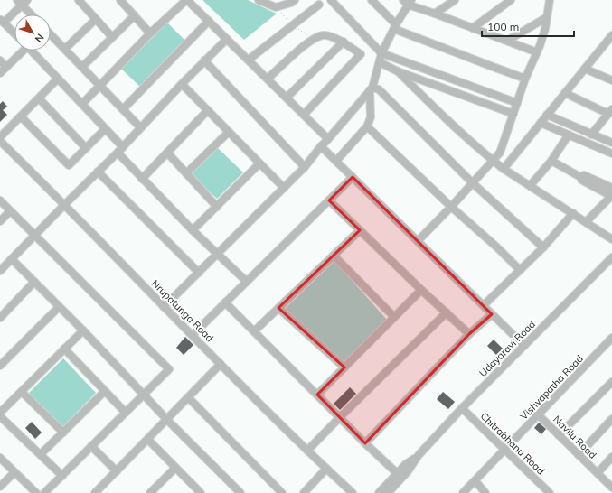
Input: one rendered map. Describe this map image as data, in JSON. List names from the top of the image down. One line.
{"streets":{"street":["Nrupatunga Road","Udayaravi Road","Vishvapatha Road","Navilu Road","Chitrabhanu Road"]},"crossings":[["Udayaravi Road","Chitrabhanu Road"],["Vishvapatha Road","Navilu Road"],["Vishvapatha Road","Chitrabhanu Road"]],"scale_bar":"100 m","north":"bottom right"}
